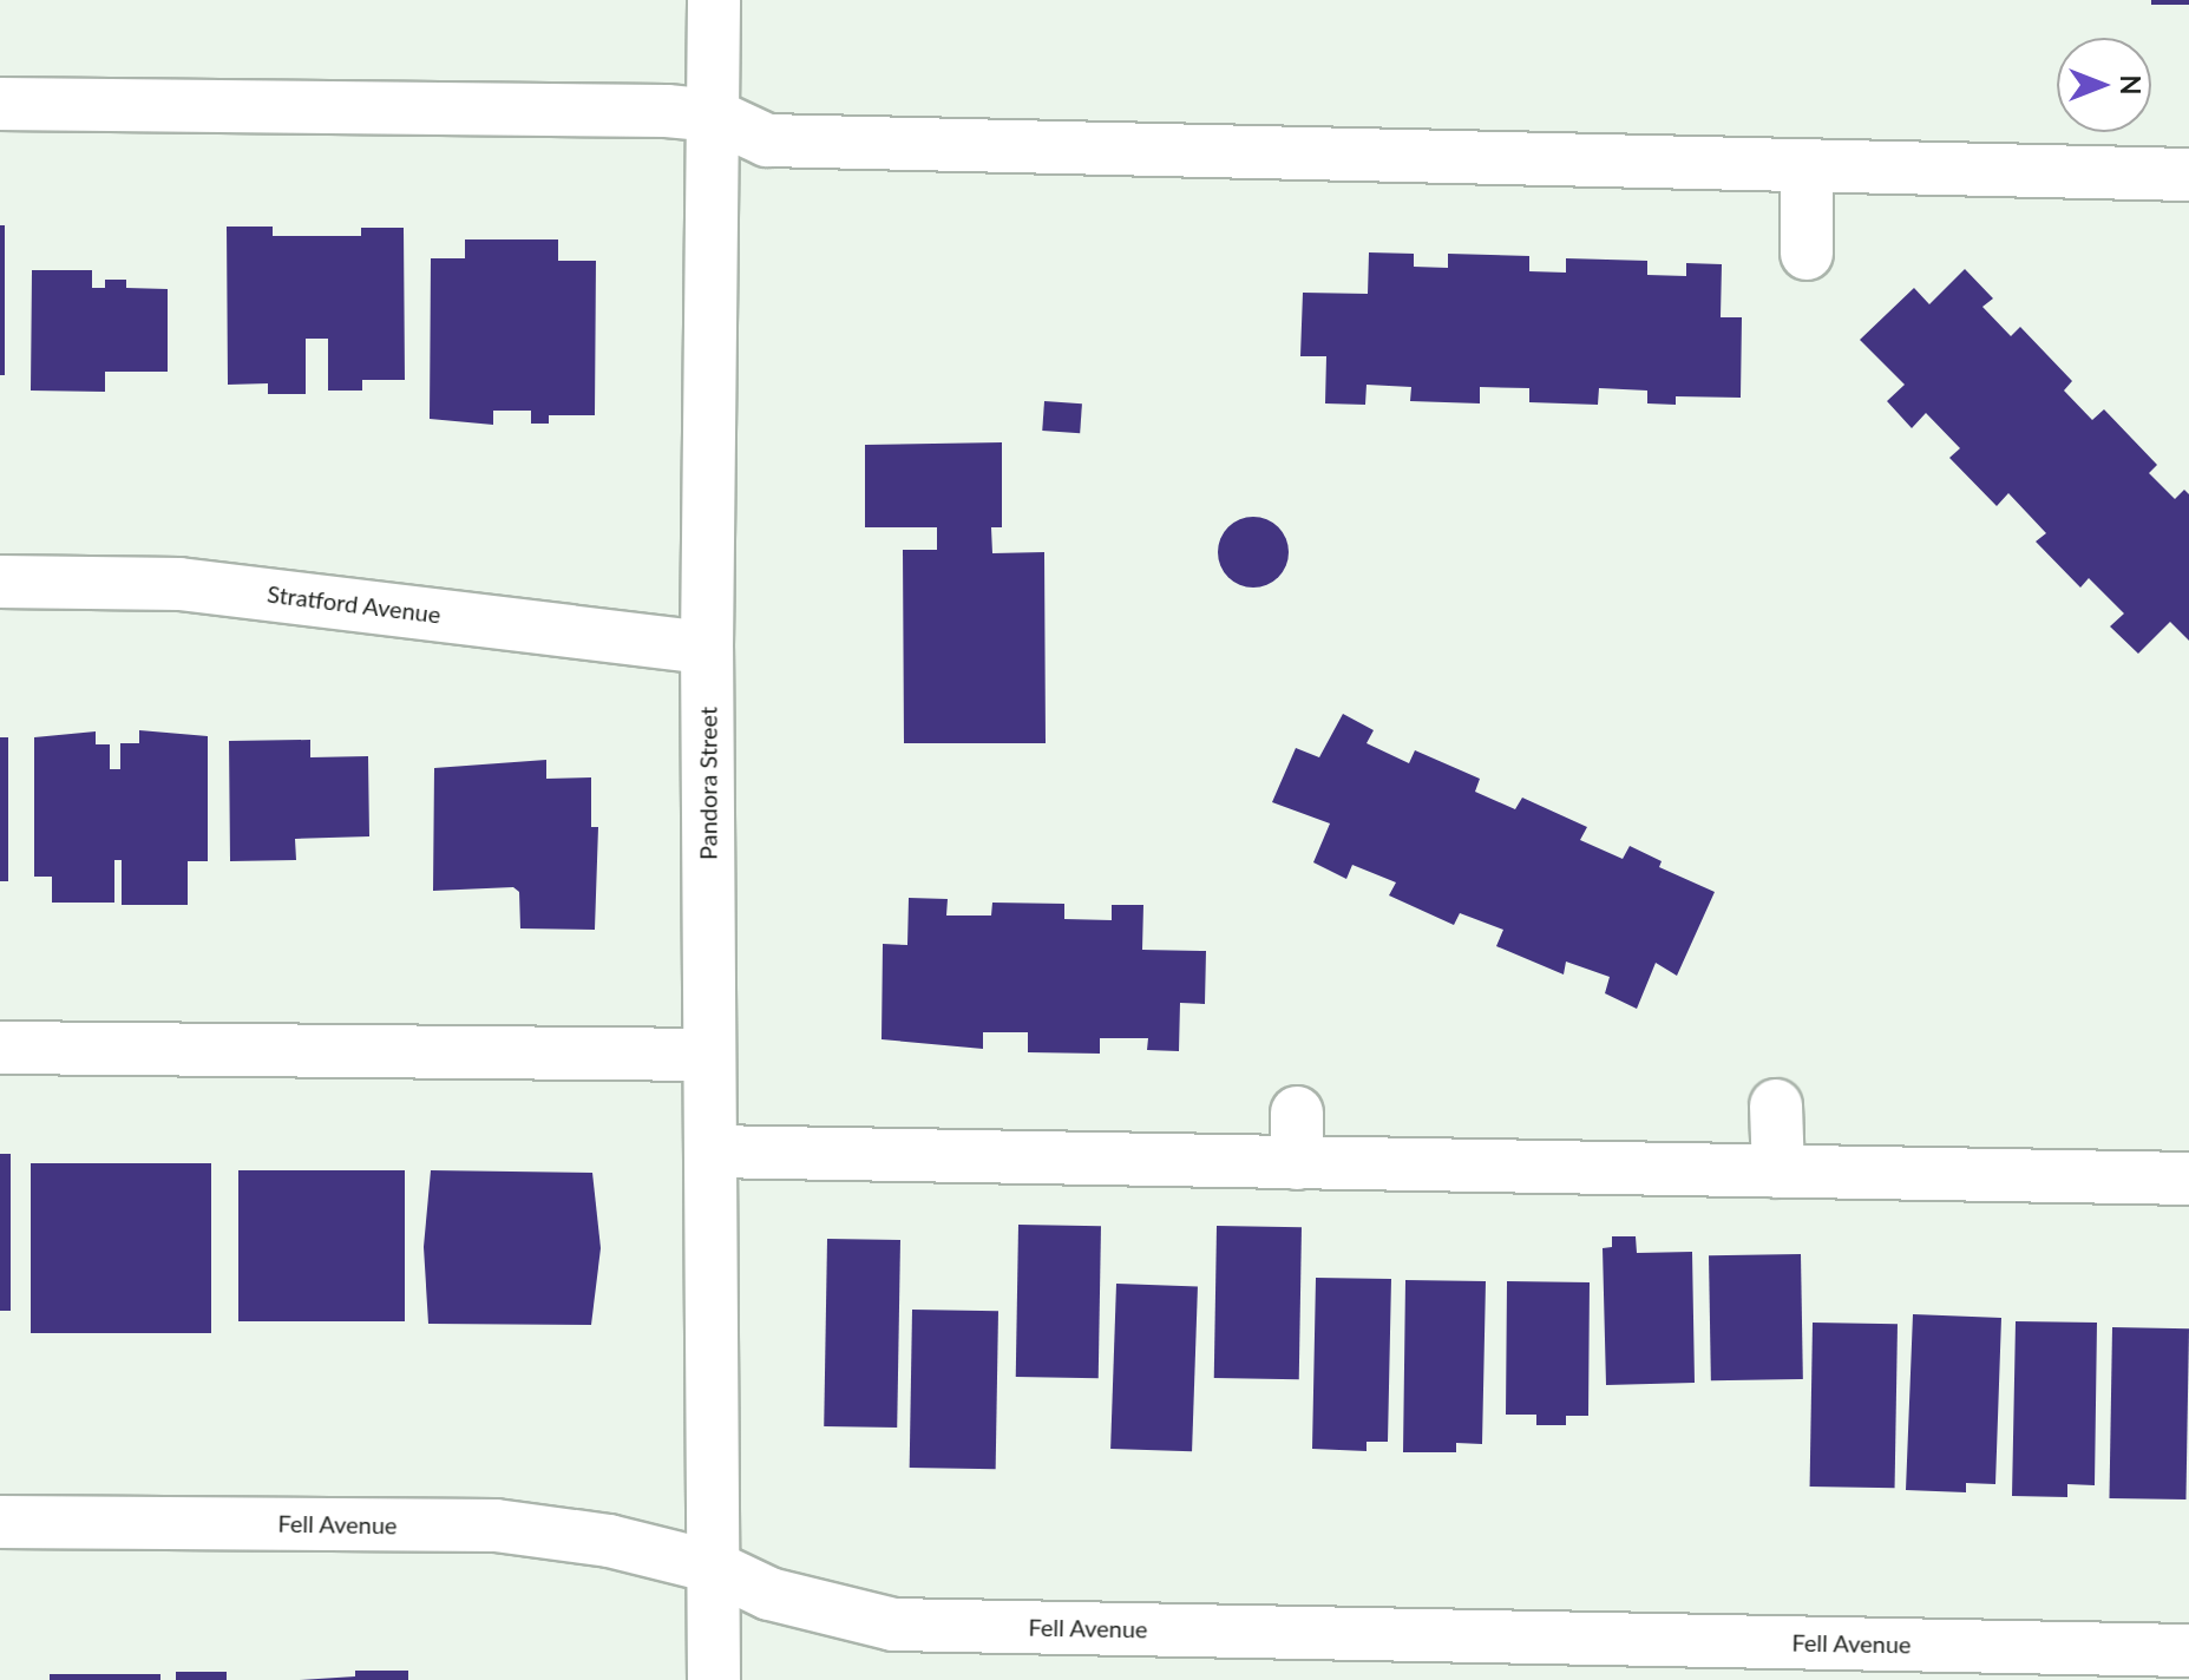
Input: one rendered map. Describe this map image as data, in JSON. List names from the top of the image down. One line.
{"streets":{"street":["Stratford Avenue","Pandora Street","Fell Avenue"]},"crossings":[["Stratford Avenue","Pandora Street"],["Pandora Street","Fell Avenue"]],"north":"right"}
